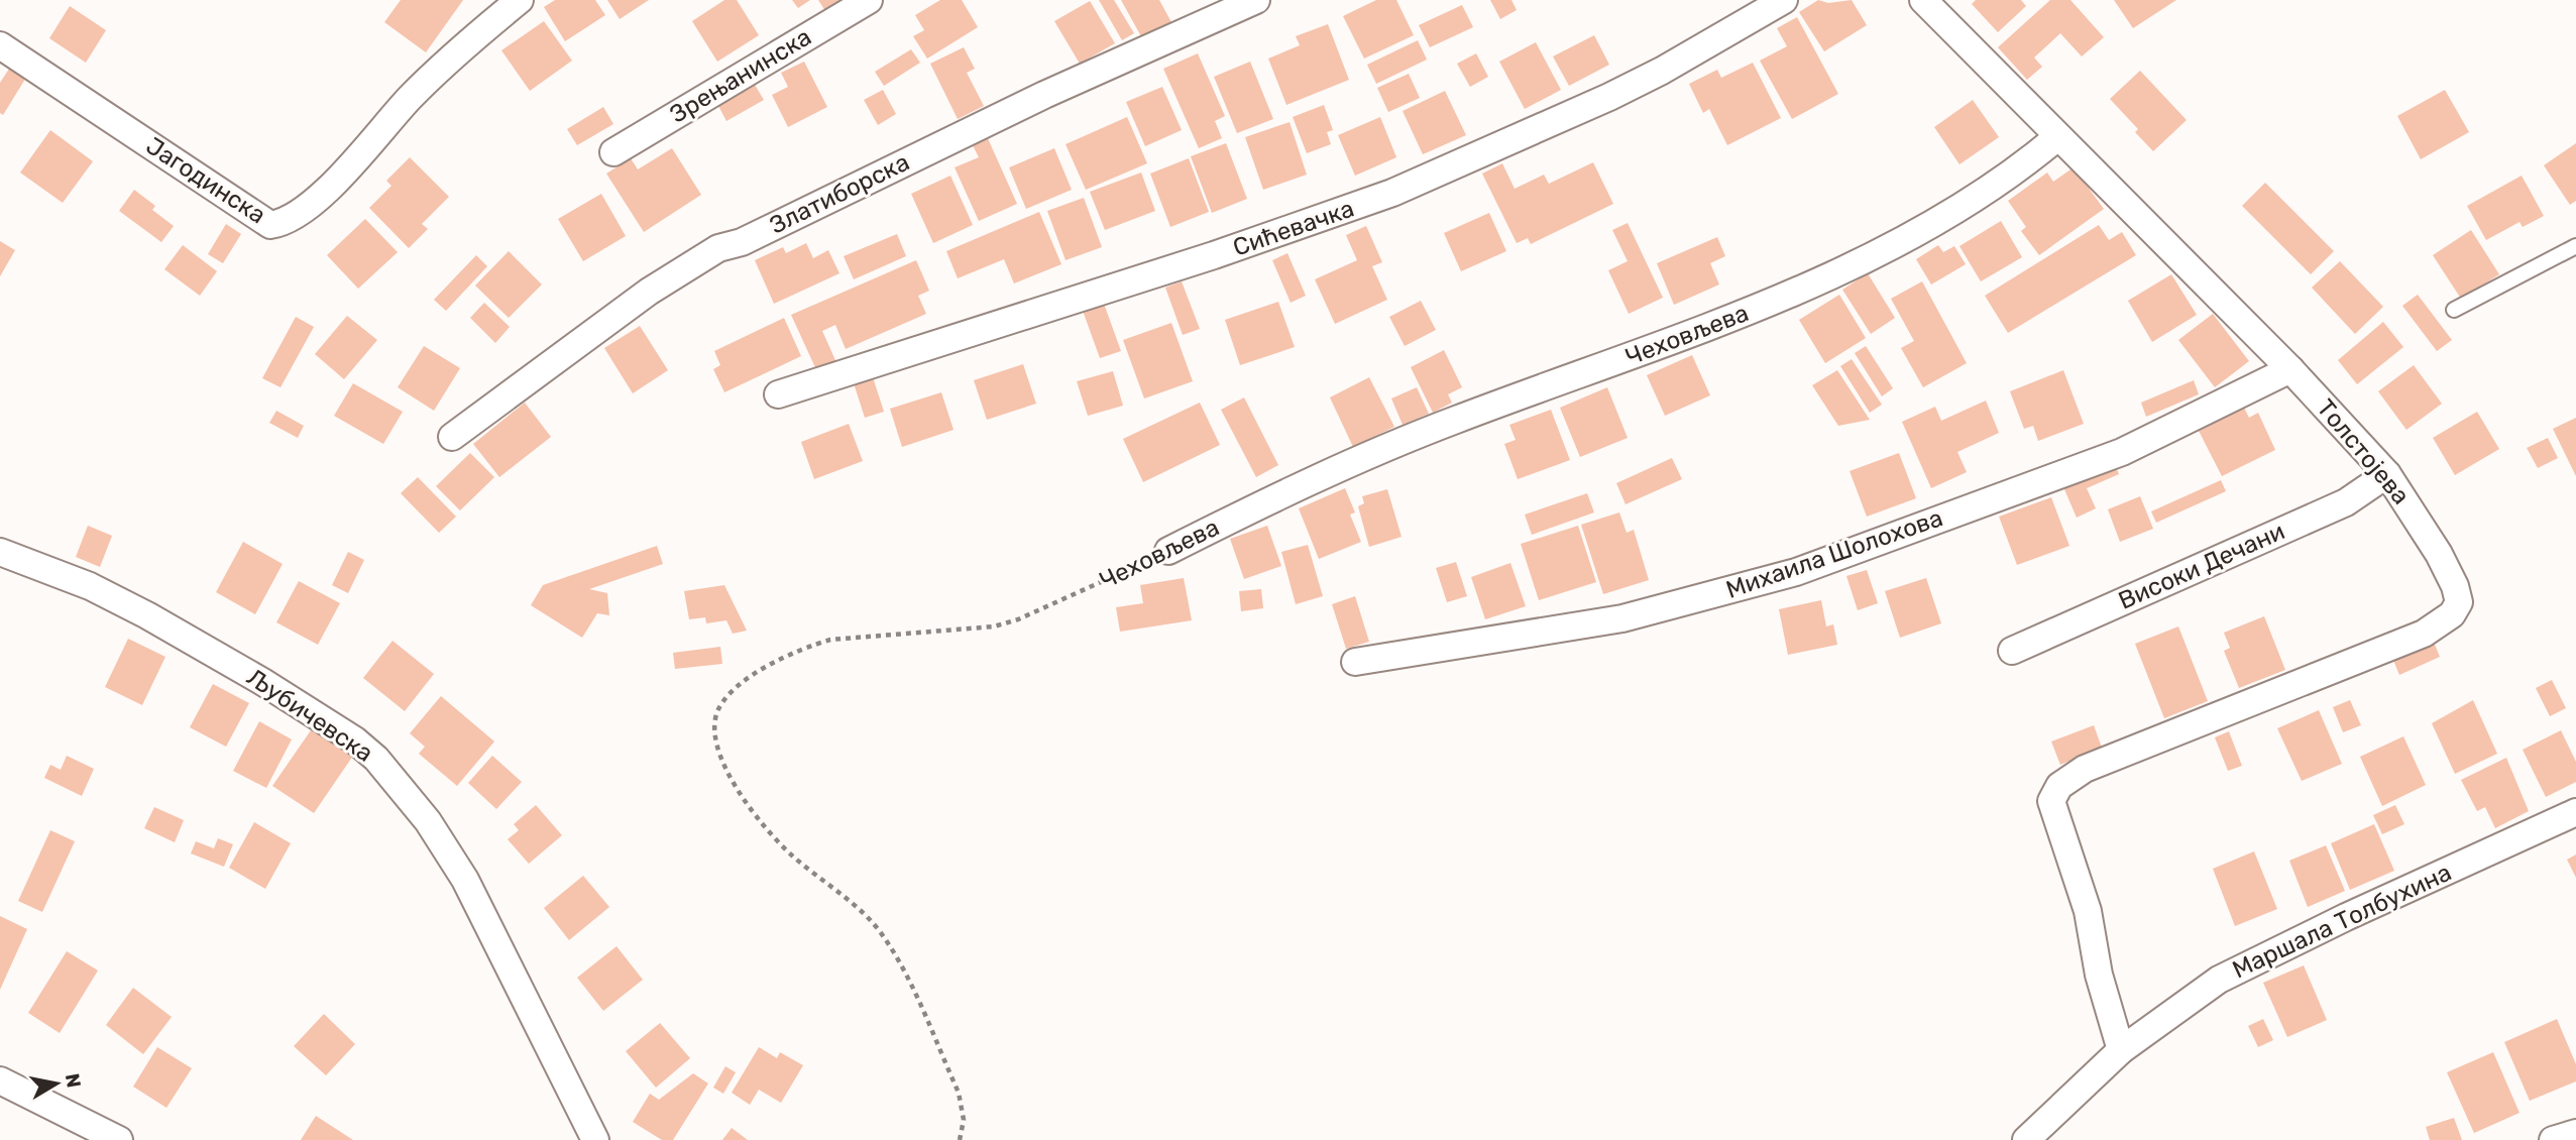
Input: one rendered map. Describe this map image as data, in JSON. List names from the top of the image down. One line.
{"streets":{"street":["Зрењанинска","Јагодинска","Златиборска","Сићевачка","Чеховљева","Толстојева","Михаила Шолохова","Високи Дечани","Љубичевска","Маршала Толбухина"]},"crossings":[["Чеховљева","Толстојева"],["Толстојева","Михаила Шолохова"],["Толстојева","Високи Дечани"],["Толстојева","Маршала Толбухина"]],"north":"right"}
